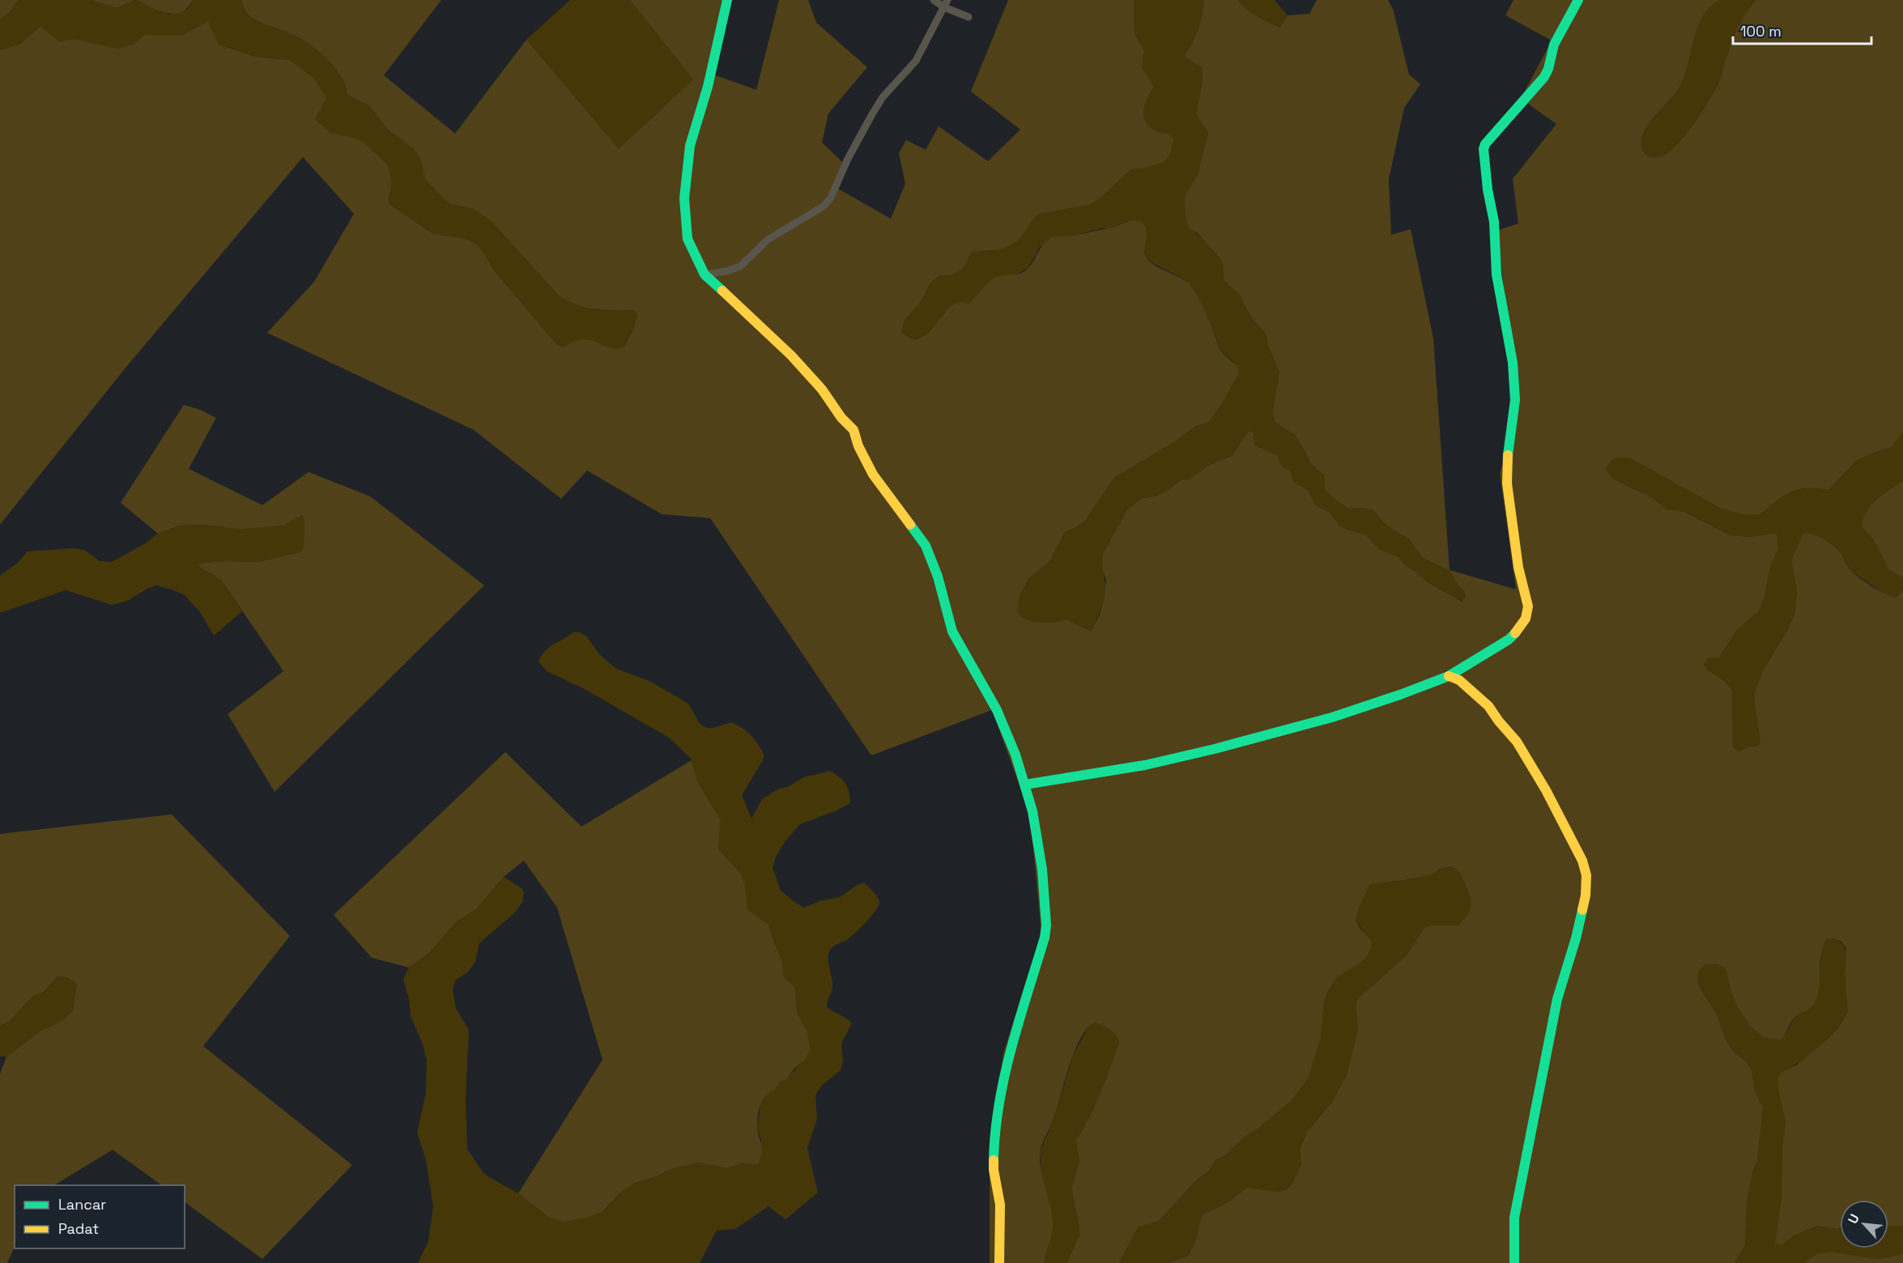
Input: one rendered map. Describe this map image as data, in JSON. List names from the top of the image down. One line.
{"legend":["Lancar","Padat"],"scale_bar":"100 m","north":"top left"}
